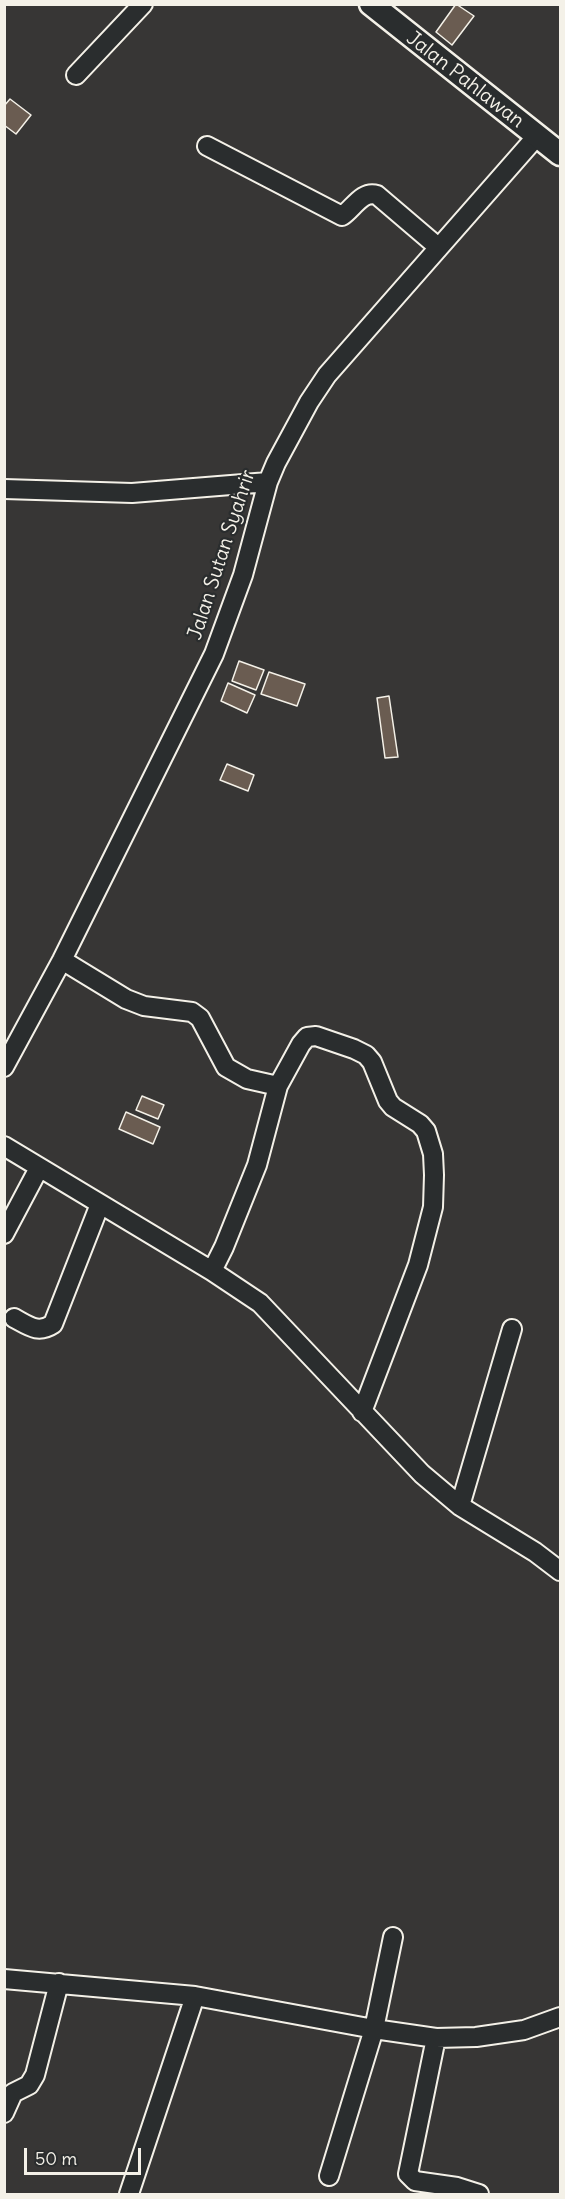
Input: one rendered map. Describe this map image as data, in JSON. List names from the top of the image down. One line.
{"streets":{"main road":["Jalan Pahlawan"],"street":["Jalan Sutan Syahrir"]},"crossings":[["Jalan Pahlawan","Jalan Sutan Syahrir"]],"scale_bar":"50 m"}
